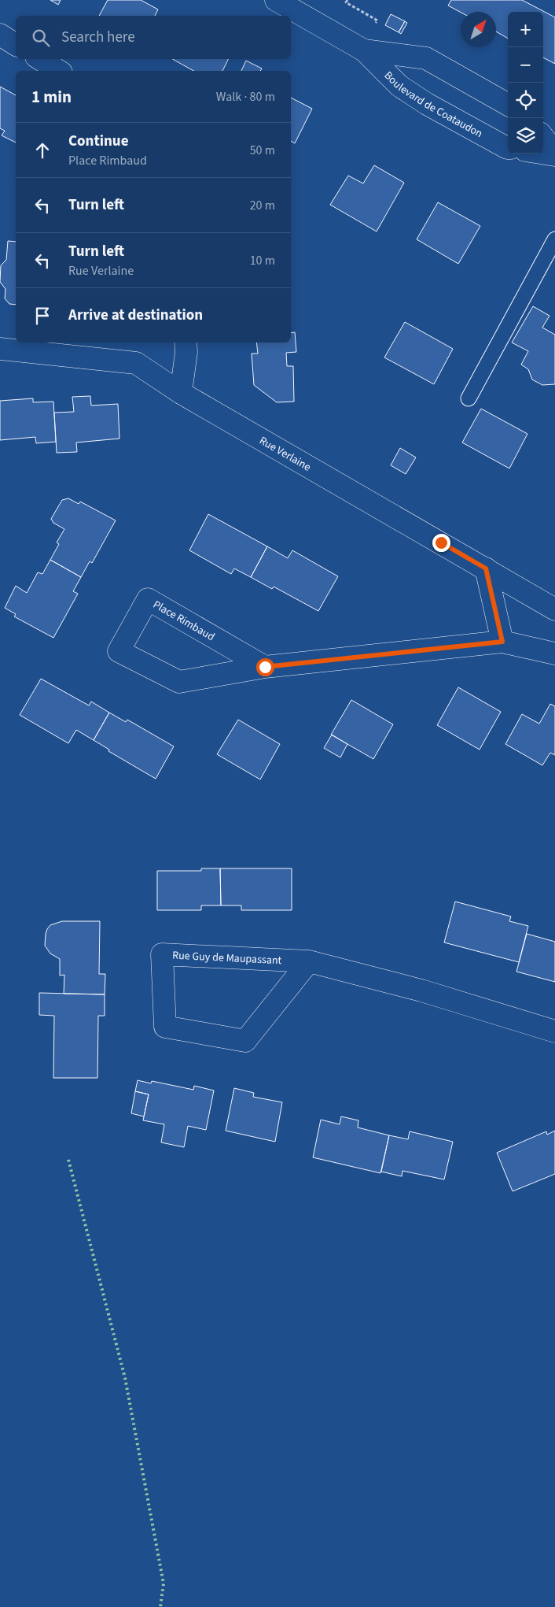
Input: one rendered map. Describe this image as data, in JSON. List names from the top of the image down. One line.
{"streets":{"street":["Boulevard de Coataudon","Rue Verlaine","Place Rimbaud","Rue Guy de Maupassant"]},"north":"top right","page":{"map_buttons":["+","−"],"search":"Search here","heading":["1 min","Walk · 80 m"],"list":[["Continue","Place Rimbaud","50 m"],["Turn left","20 m"],["Turn left","Rue Verlaine","10 m"],"Arrive at destination"]}}
